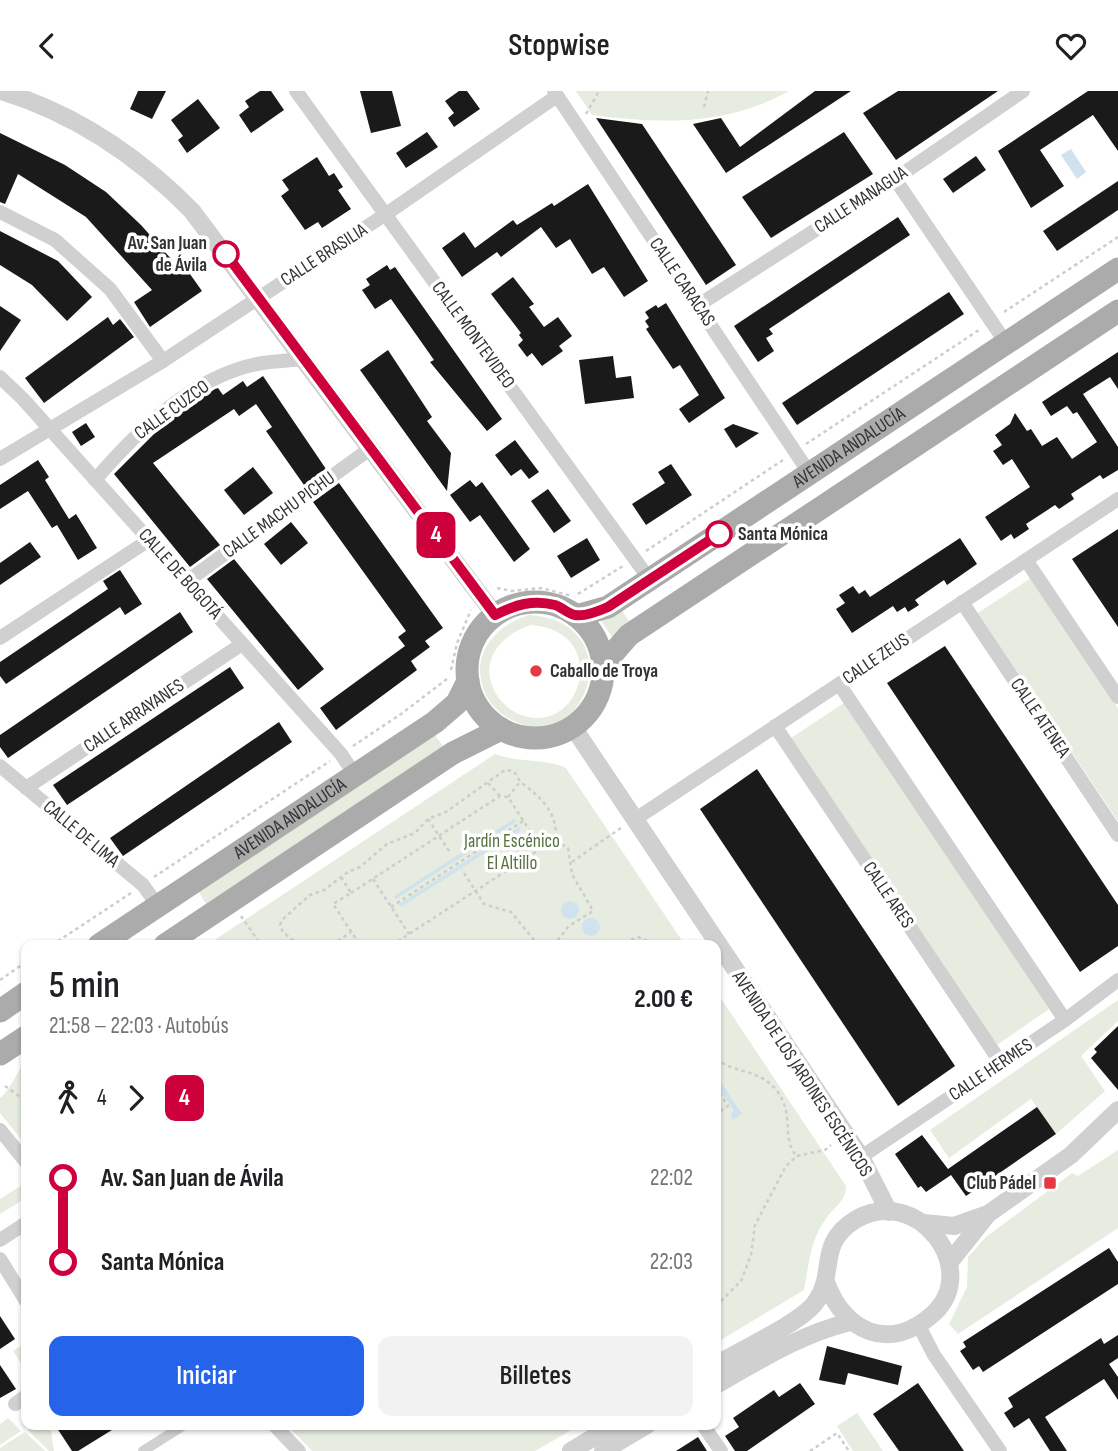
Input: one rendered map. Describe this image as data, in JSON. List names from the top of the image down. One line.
{"streets":{"main road":["AVENIDA ANDALUCÍA"],"street":["CALLE MANAGUA","CALLE BRASILIA","CALLE CARACAS","CALLE MONTEVIDEO","CALLE CUZCO","CALLE MACHU PICHU","CALLE DE BOGOTÁ","CALLE ZEUS","CALLE ARRAYANES","CALLE ATENEA","CALLE DE LIMA","CALLE ARES","CALLE HERMES","AVENIDA DE LOS JARDINES ESCÉNICOS"]},"crossings":[["CALLE MANAGUA","CALLE CARACAS"],["CALLE BRASILIA","CALLE CARACAS"],["CALLE BRASILIA","CALLE MONTEVIDEO"],["CALLE BRASILIA","CALLE DE BOGOTÁ"],["CALLE CARACAS","AVENIDA ANDALUCÍA"],["CALLE MONTEVIDEO","AVENIDA ANDALUCÍA"],["CALLE CUZCO","CALLE DE BOGOTÁ"],["AVENIDA ANDALUCÍA","CALLE DE BOGOTÁ"],["AVENIDA ANDALUCÍA","CALLE DE LIMA"],["AVENIDA ANDALUCÍA","AVENIDA DE LOS JARDINES ESCÉNICOS"],["CALLE MACHU PICHU","CALLE DE BOGOTÁ"],["CALLE DE BOGOTÁ","CALLE ARRAYANES"],["CALLE ZEUS","CALLE ATENEA"],["CALLE ZEUS","CALLE ARES"],["CALLE ZEUS","AVENIDA DE LOS JARDINES ESCÉNICOS"],["CALLE ARRAYANES","CALLE DE LIMA"],["CALLE ARES","CALLE HERMES"],["CALLE HERMES","AVENIDA DE LOS JARDINES ESCÉNICOS"]],"parks":["Jardín Escénico El Altillo"],"places":{"other":["Av. San Juan de Ávila","Santa Mónica","Caballo de Troya"],"transit":["Club Pádel"]},"lines":["bus line 4"],"page":{"header":"Stopwise","on_map":"4","heading":["5 min","21:58 – 22:03 · Autobús","2.00 €"],"legs":["4","4"],"list":[{"name":"Av. San Juan de Ávila","value":"22:02"},{"name":"Santa Mónica","value":"22:03"}],"buttons":["Iniciar","Billetes"]}}
